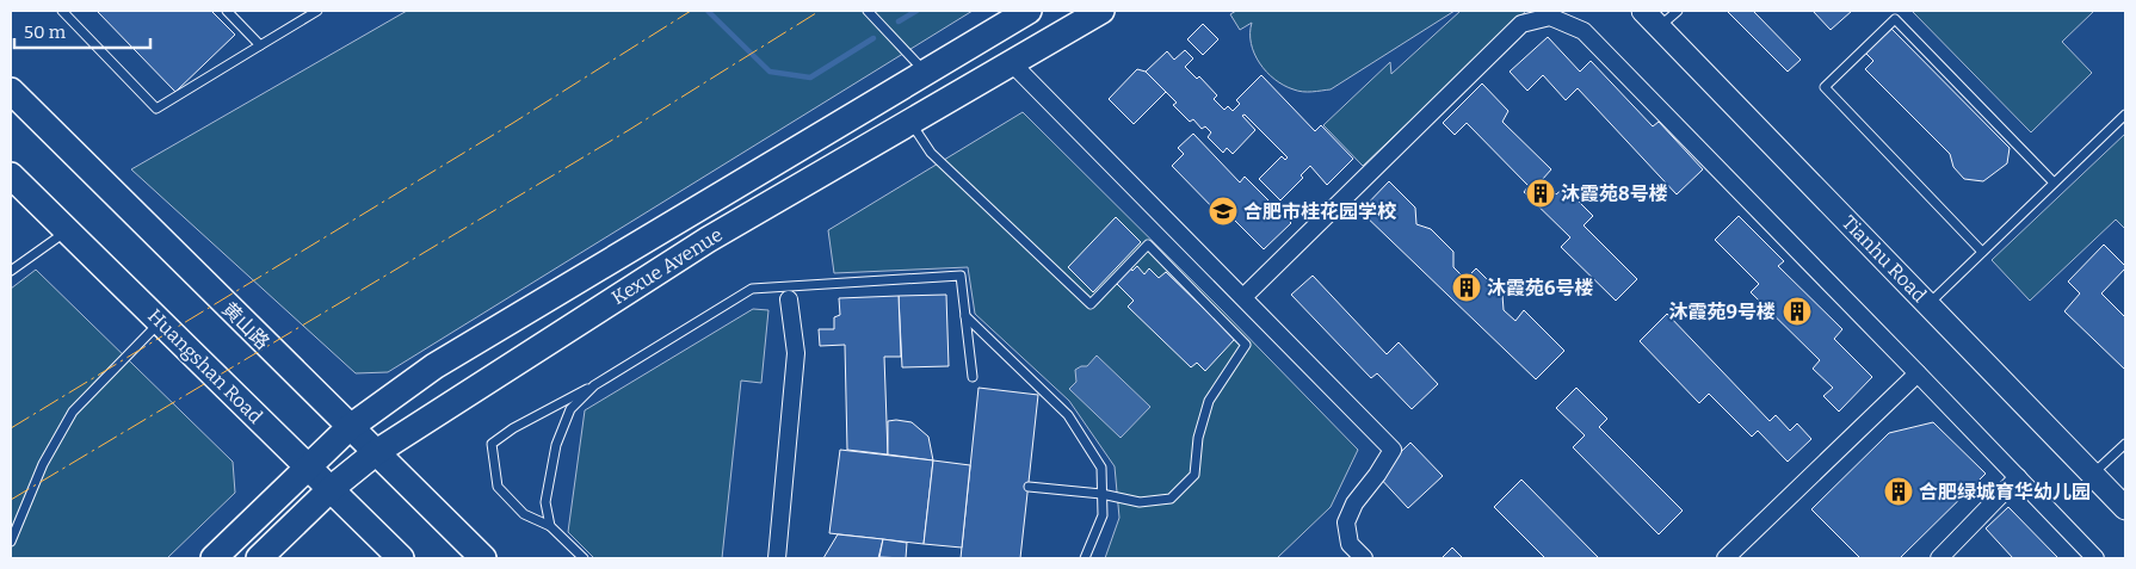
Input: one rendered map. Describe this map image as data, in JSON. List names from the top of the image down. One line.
{"streets":{"main road":["Kexue Avenue","黄山路","Huangshan Road"],"street":["Tianhu Road"]},"crossings":[["Kexue Avenue","黄山路"],["Kexue Avenue","Huangshan Road"]],"places":{"building":["沐霞苑8号楼","沐霞苑6号楼","沐霞苑9号楼","合肥绿城育华幼儿园"],"school or university":["合肥市桂花园学校"]},"scale_bar":"50 m"}
